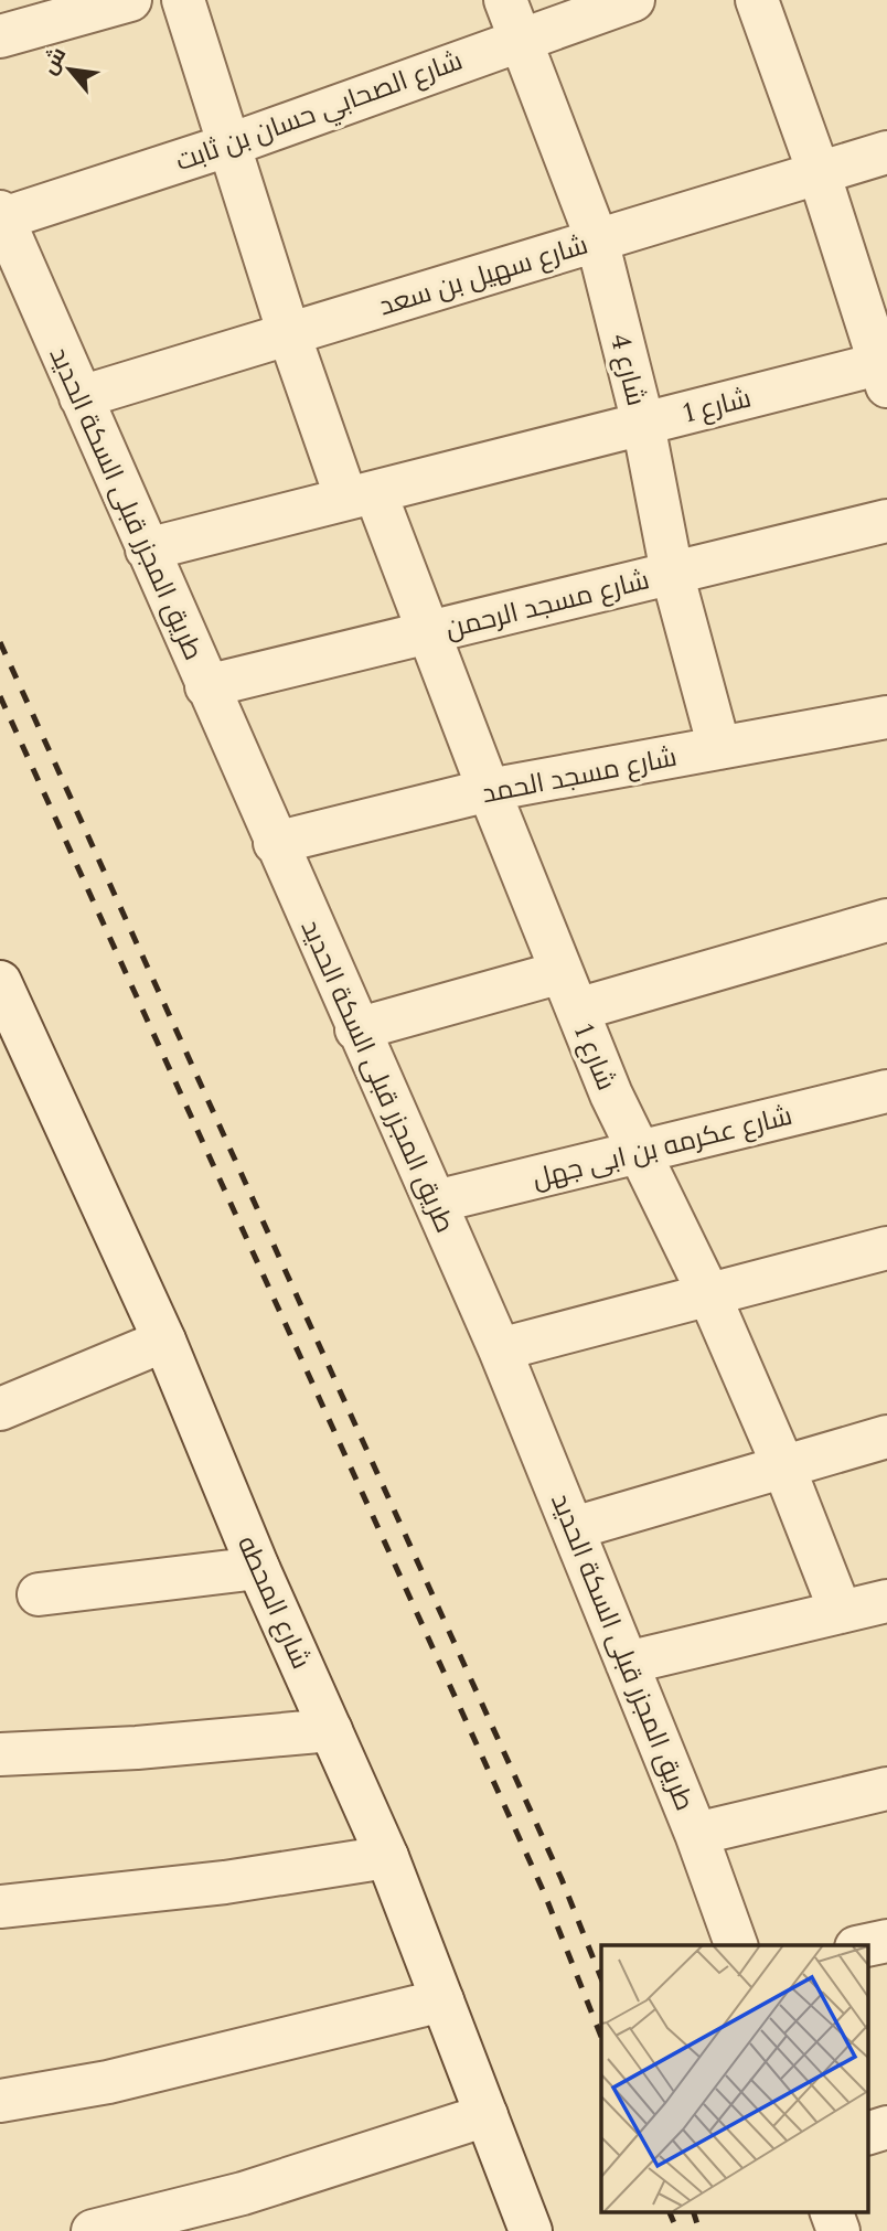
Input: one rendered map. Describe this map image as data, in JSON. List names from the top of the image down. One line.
{"streets":{"street":["شارع الصحابي حسان بن ثابت","شارع سهيل بن سعد","شارع 4","شارع 1","طريق المجزر قبلى السكة الحديد","شارع مسجد الرحمن","شارع مسجد الحمد","شارع عكرمه بن ابى جهل","شارع المحطه"]},"crossings":[["شارع الصحابي حسان بن ثابت","شارع 4"],["شارع الصحابي حسان بن ثابت","طريق المجزر قبلى السكة الحديد"],["شارع سهيل بن سعد","شارع 4"],["شارع سهيل بن سعد","شارع 1"],["شارع سهيل بن سعد","طريق المجزر قبلى السكة الحديد"],["شارع 4","شارع 1"],["شارع 4","شارع مسجد الرحمن"],["شارع 4","شارع مسجد الحمد"],["شارع 1","طريق المجزر قبلى السكة الحديد"],["شارع 1","شارع مسجد الرحمن"],["شارع 1","شارع مسجد الحمد"],["شارع 1","شارع عكرمه بن ابى جهل"],["طريق المجزر قبلى السكة الحديد","شارع مسجد الرحمن"],["طريق المجزر قبلى السكة الحديد","شارع مسجد الحمد"],["طريق المجزر قبلى السكة الحديد","شارع عكرمه بن ابى جهل"]],"north":"top left"}
